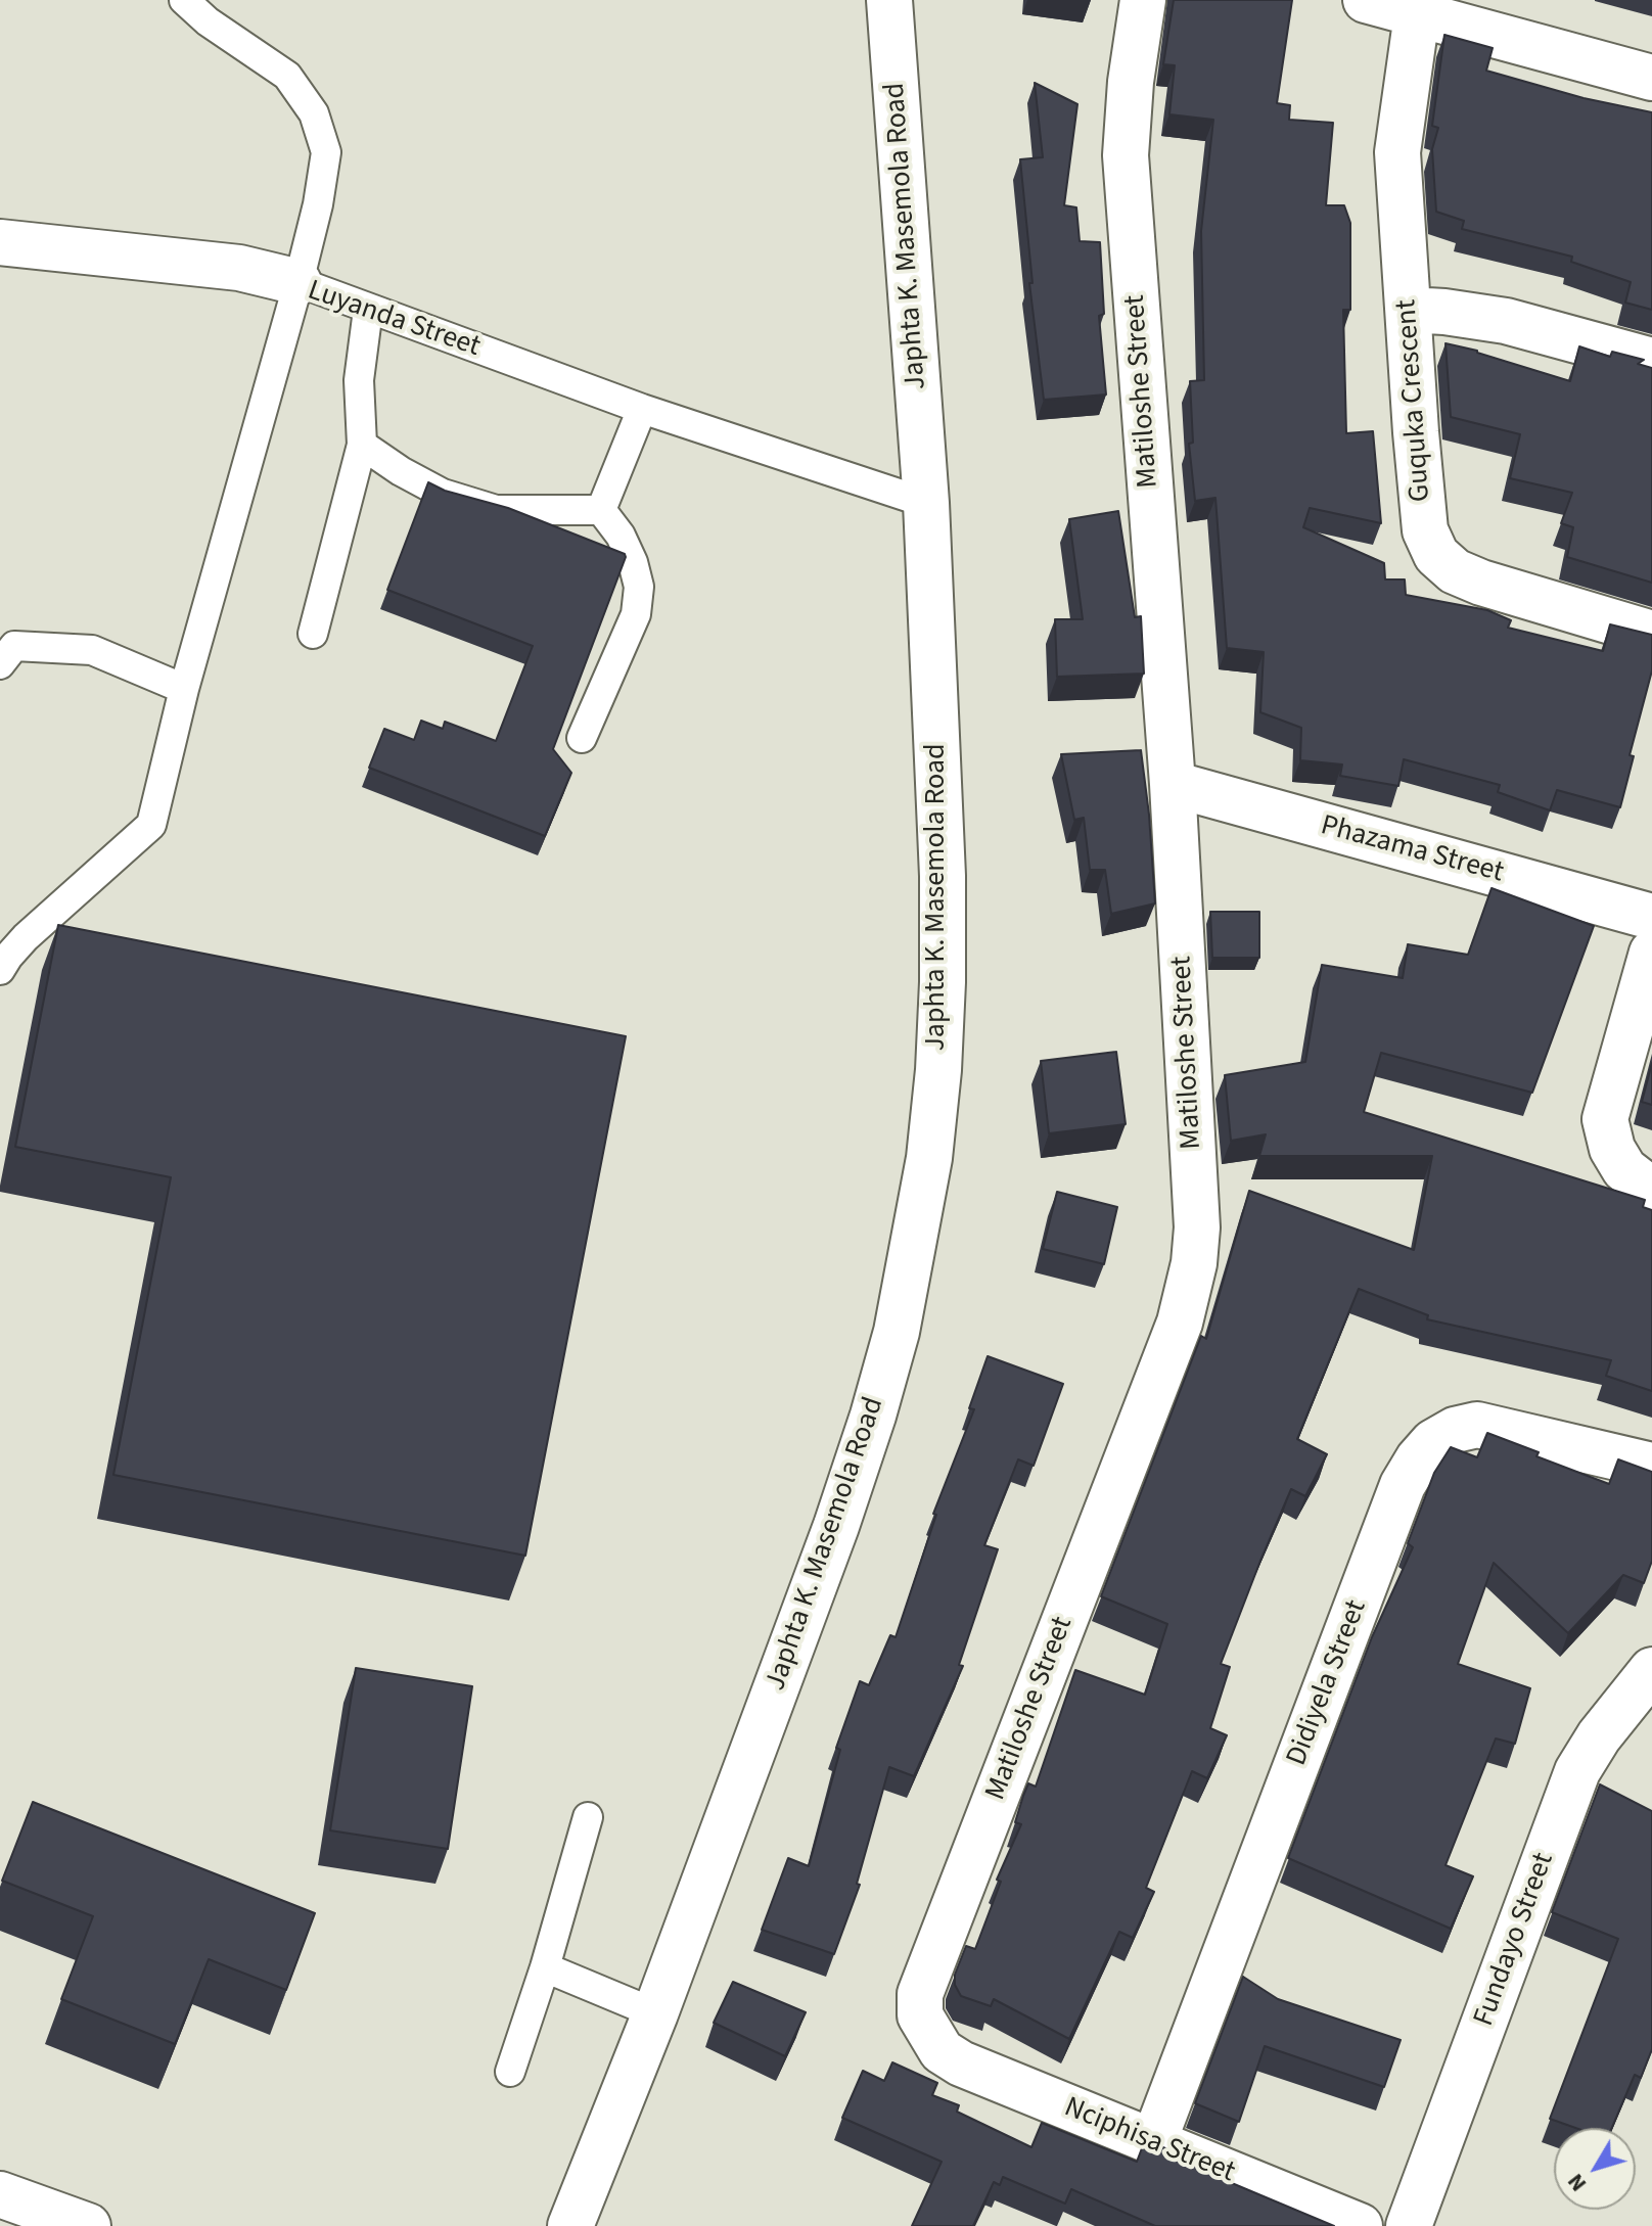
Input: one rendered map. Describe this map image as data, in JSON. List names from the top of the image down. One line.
{"streets":{"street":["Japhta K. Masemola Road","Matiloshe Street","Guquka Crescent","Phazama Street","Didiyela Street","Fundayo Street","Nciphisa Street"],"lane":["Luyanda Street"]},"crossings":[["Japhta K. Masemola Road","Luyanda Street"],["Matiloshe Street","Phazama Street"],["Matiloshe Street","Nciphisa Street"],["Didiyela Street","Nciphisa Street"]],"north":"bottom left"}
